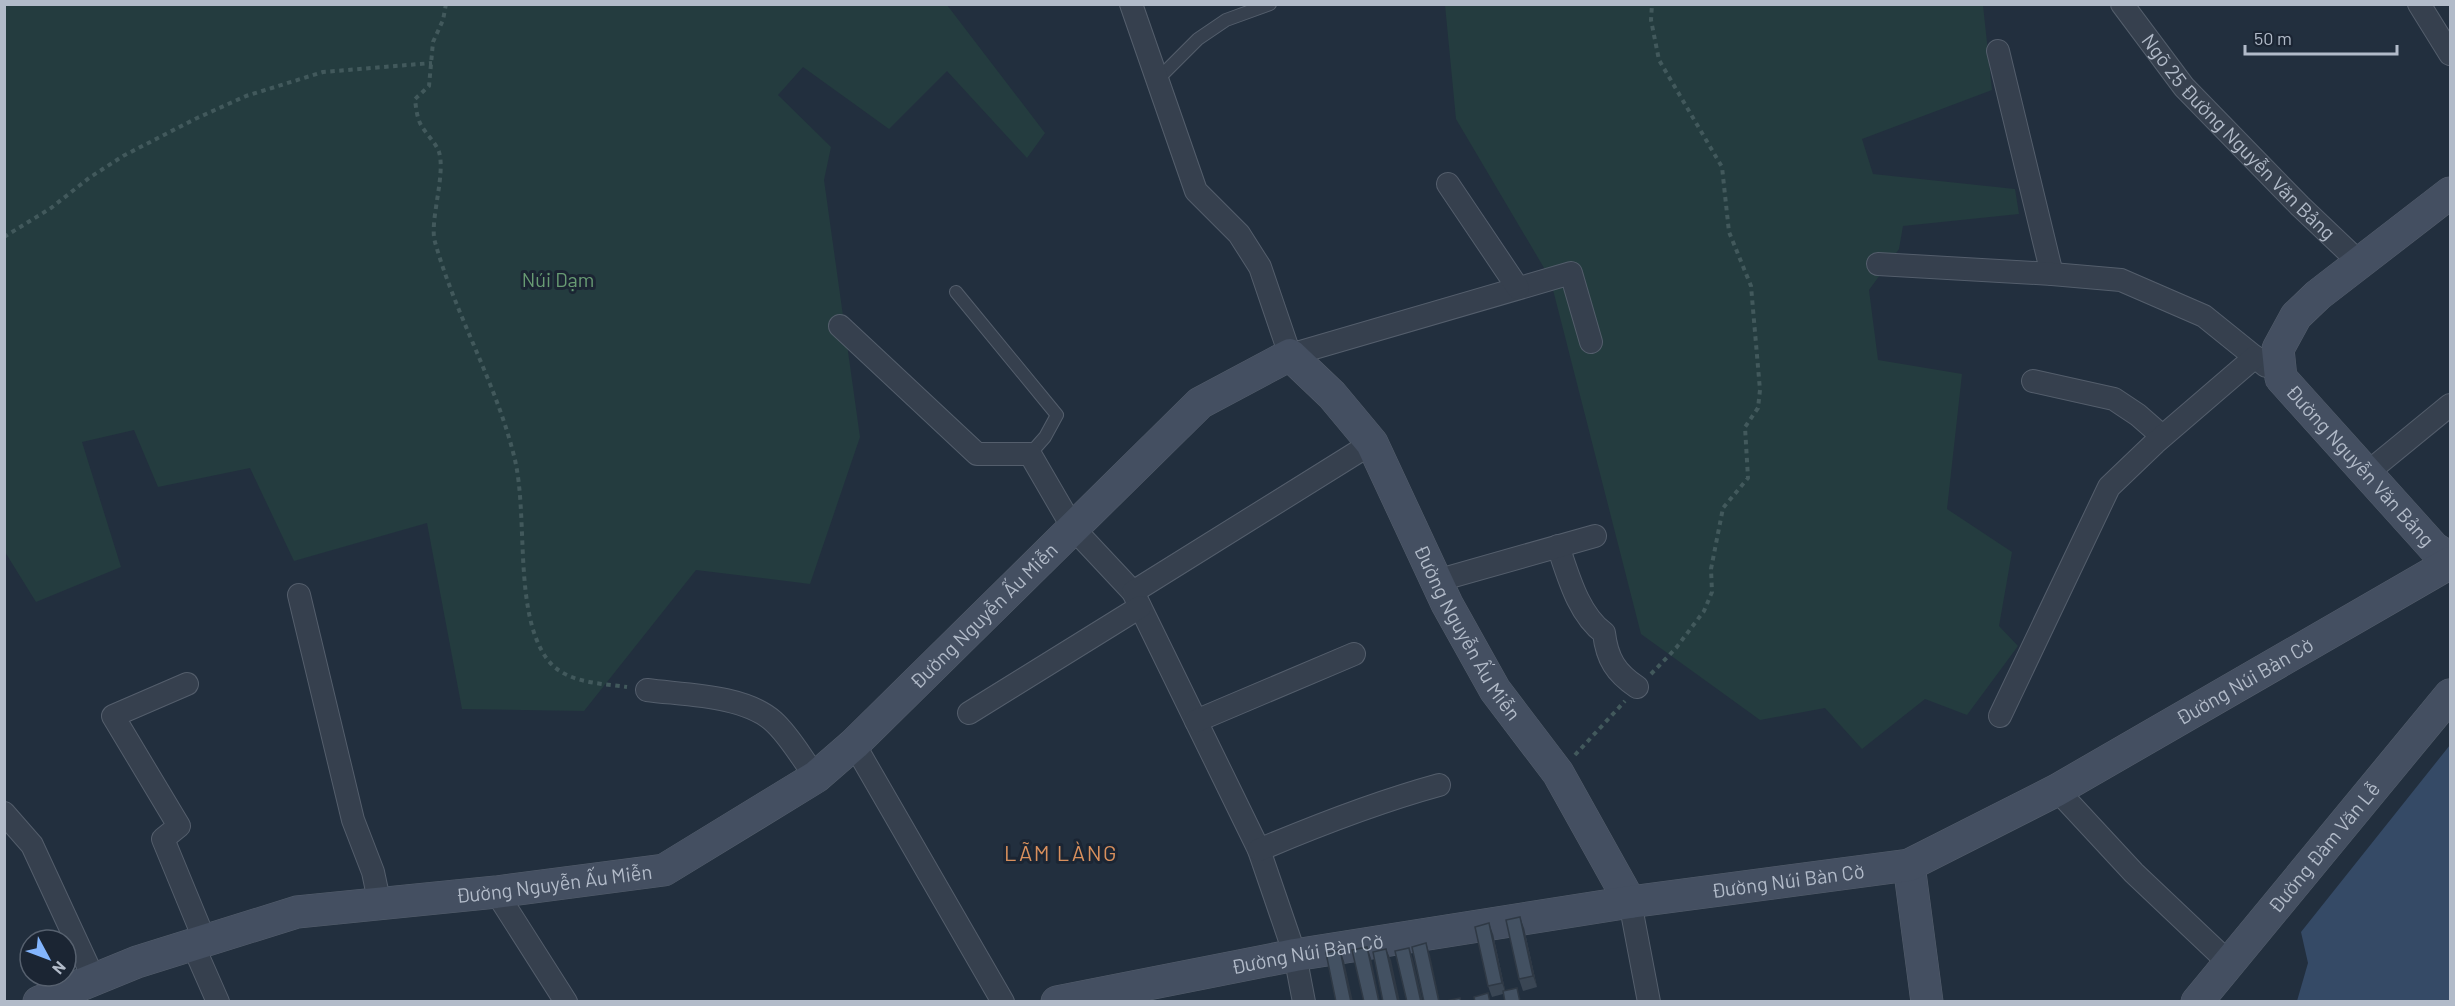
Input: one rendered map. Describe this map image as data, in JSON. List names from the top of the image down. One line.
{"streets":{"street":["Ngõ 25 Đường Nguyễn Văn Bảng","Đường Nguyễn Văn Bảng","Đường Nguyễn Ấu Miễn","Đường Núi Bàn Cờ","Đường Đàm Văn Lễ"]},"crossings":[["Ngõ 25 Đường Nguyễn Văn Bảng","Đường Nguyễn Văn Bảng"],["Đường Nguyễn Văn Bảng","Đường Núi Bàn Cờ"],["Đường Nguyễn Ấu Miễn","Đường Núi Bàn Cờ"]],"districts":["LÃM LÀNG"],"parks":["Núi Dạm"],"scale_bar":"50 m","north":"bottom right"}
